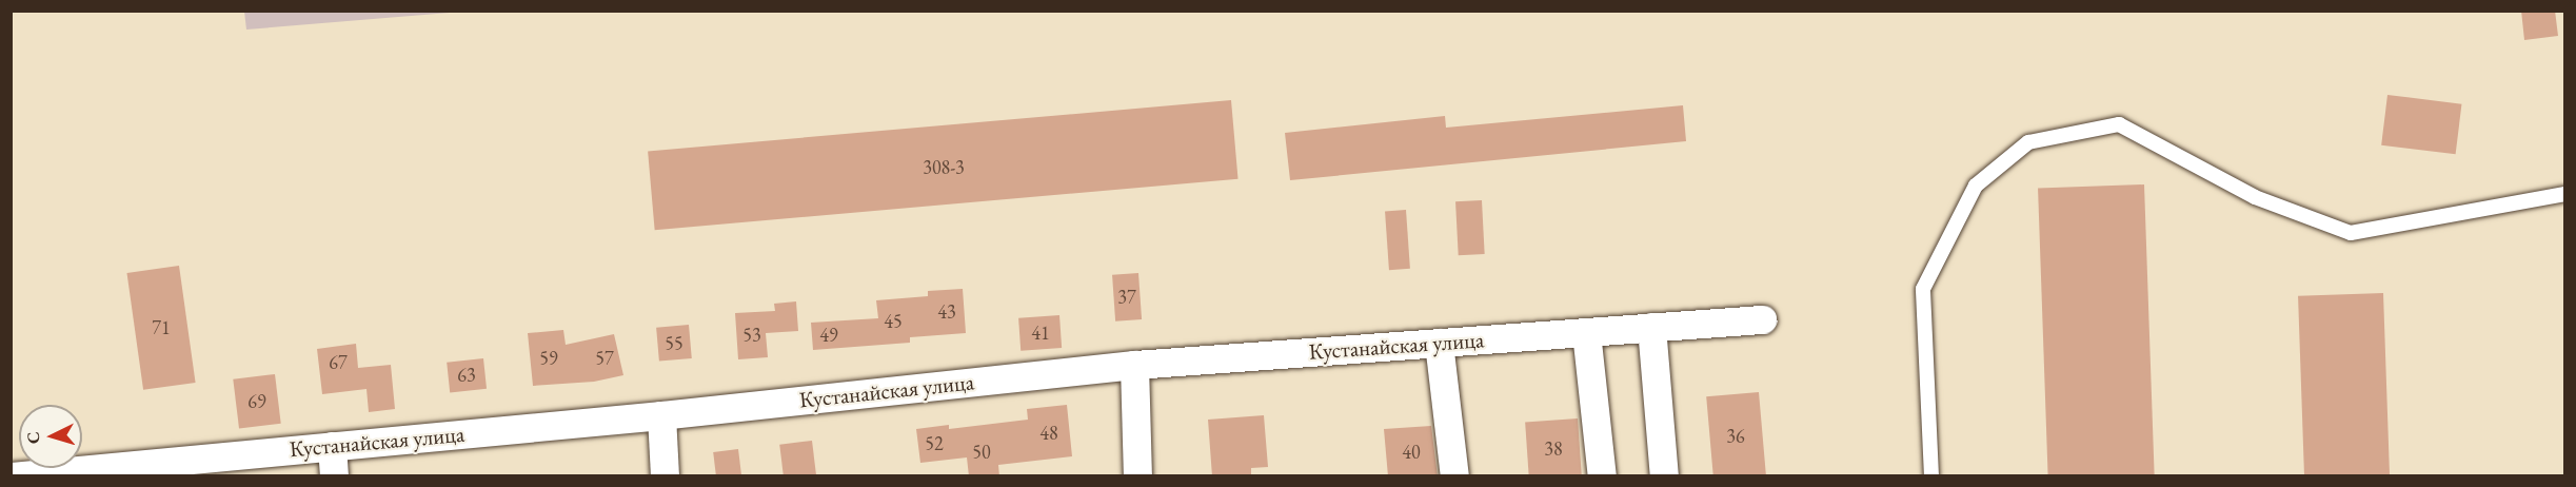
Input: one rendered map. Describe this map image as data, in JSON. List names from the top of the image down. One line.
{"streets":{"street":["Кустанайская улица"]},"house_numbers":["308-3","37","43","45","71","41","53","49","55","59","57","67","63","69","48","36","52","38","50","40"],"north":"left"}
